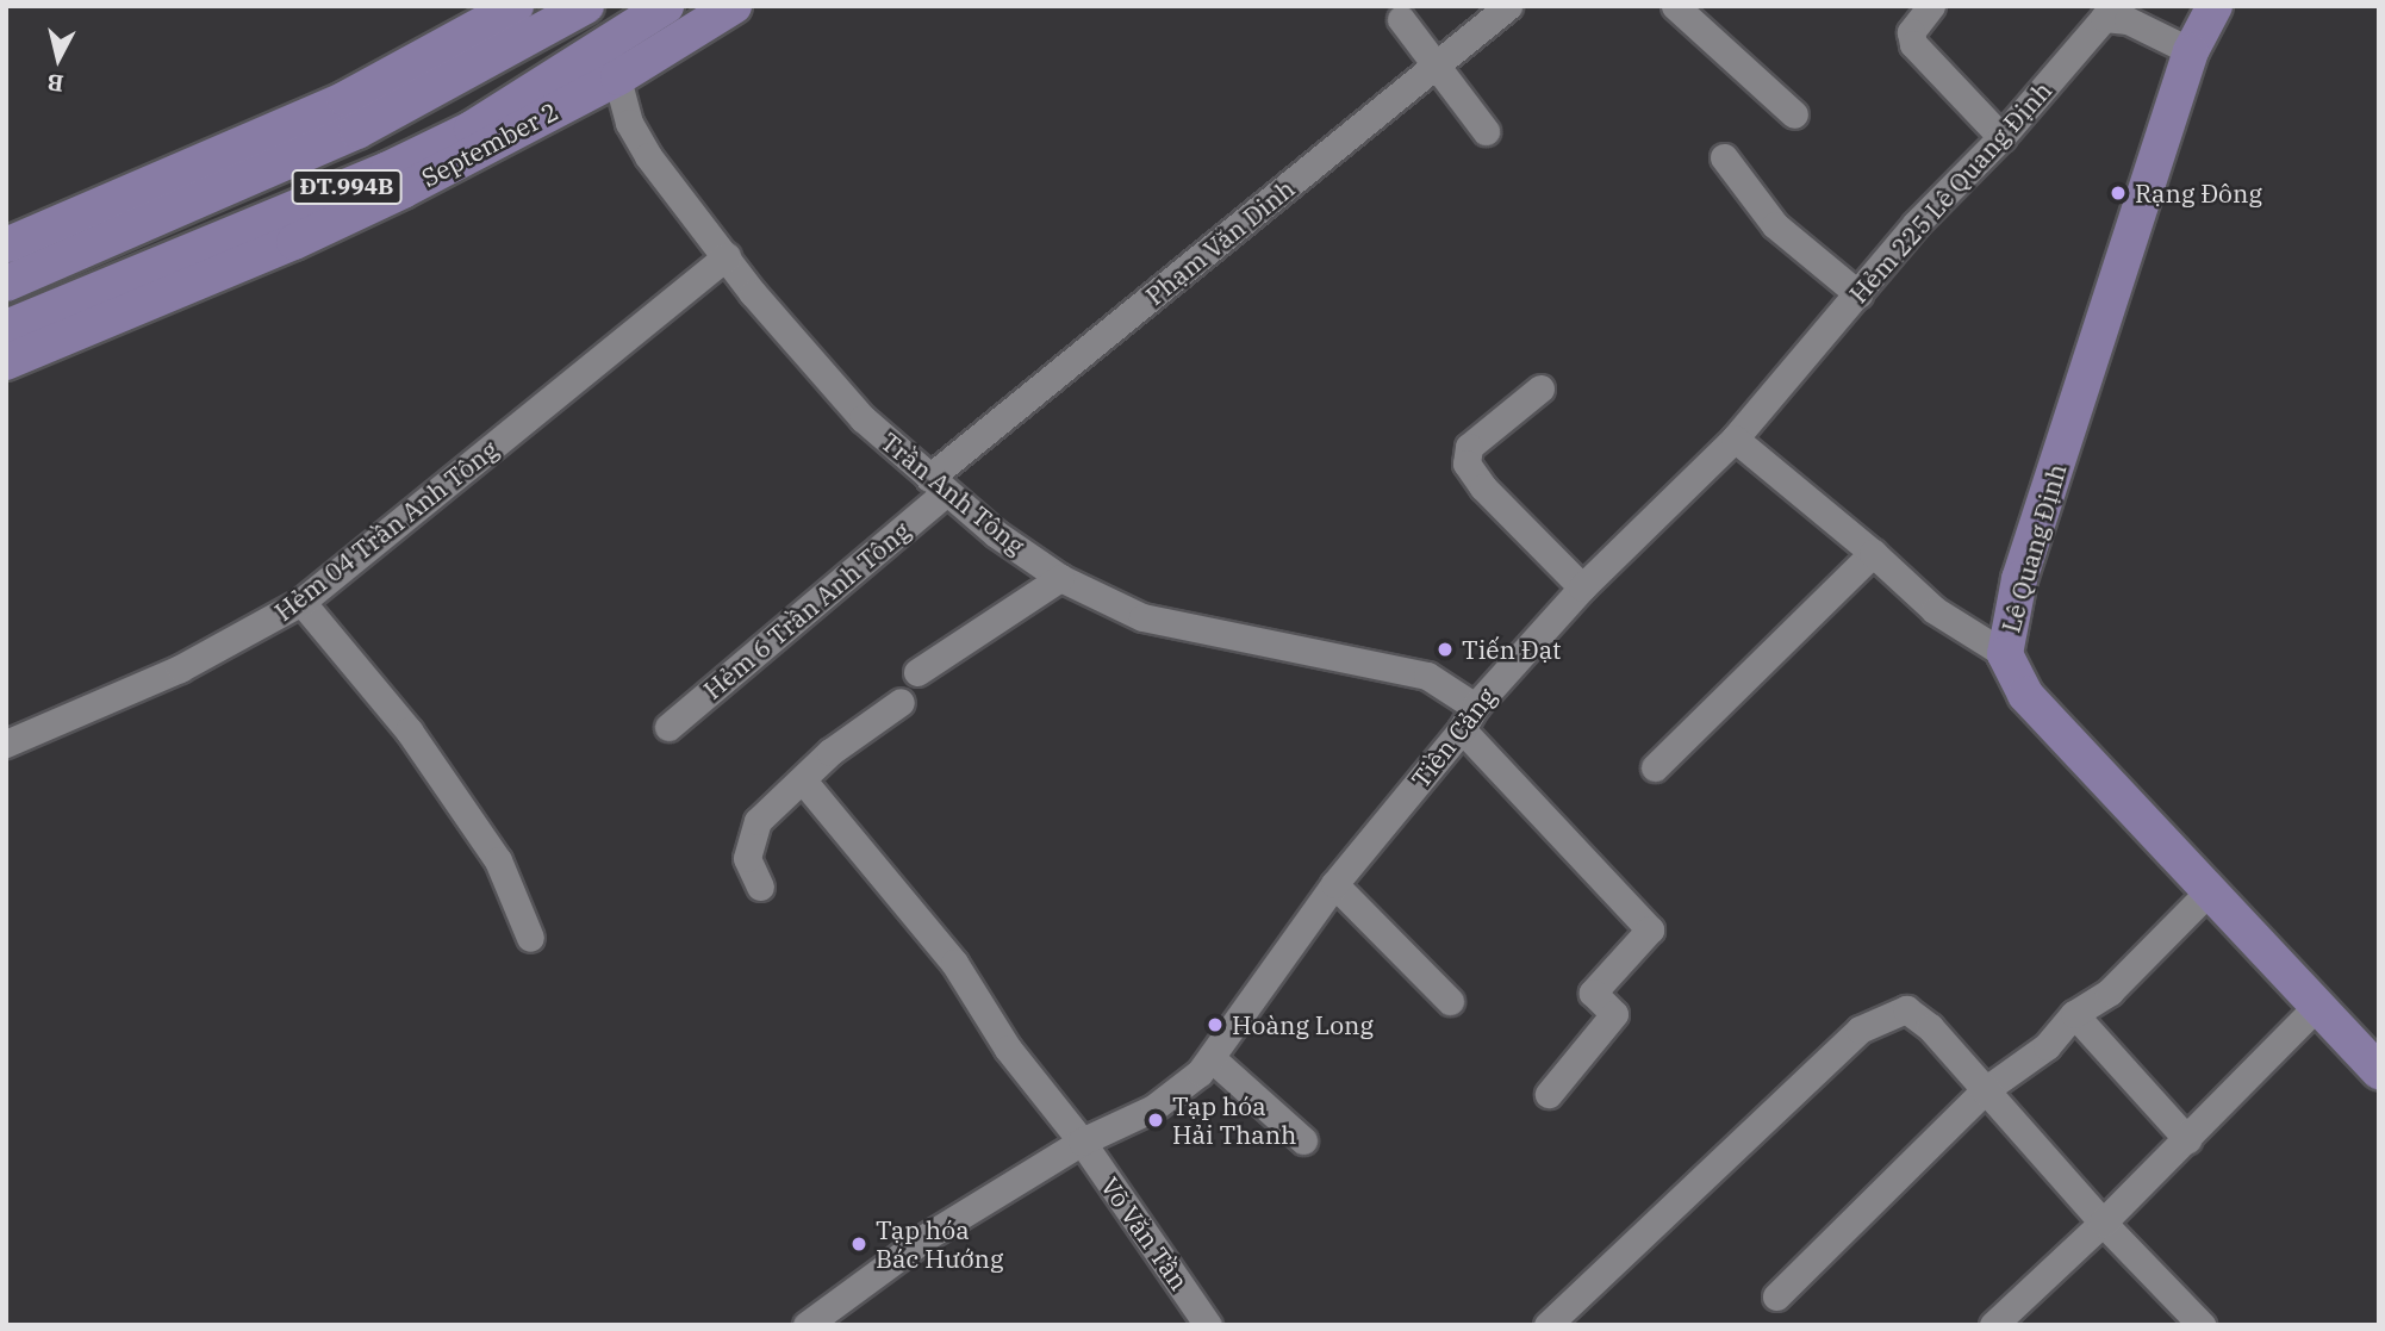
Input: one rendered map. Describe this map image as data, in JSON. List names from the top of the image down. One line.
{"streets":{"main road":["September 2","ĐT.994B","Lê Quang Định"],"street":["Hẻm 225 Lê Quang Định","Phạm Văn Dinh","Trần Anh Tông","Hẻm 04 Trần Anh Tông","Hẻm 6 Trần Anh Tông","Tiền Cảng","Võ Văn Tần"]},"crossings":[["September 2","Trần Anh Tông"],["Hẻm 225 Lê Quang Định","Lê Quang Định"],["Hẻm 225 Lê Quang Định","Tiền Cảng"],["Phạm Văn Dinh","Trần Anh Tông"],["Phạm Văn Dinh","Hẻm 6 Trần Anh Tông"],["Trần Anh Tông","Hẻm 04 Trần Anh Tông"],["Trần Anh Tông","Hẻm 6 Trần Anh Tông"],["Trần Anh Tông","Tiền Cảng"],["Tiền Cảng","Võ Văn Tần"]],"places":["Rạng Đông","Tiến Đạt","Hoàng Long","Tạp hóa Hải Thanh","Tạp hóa Bác Hướng"],"north":"bottom"}
